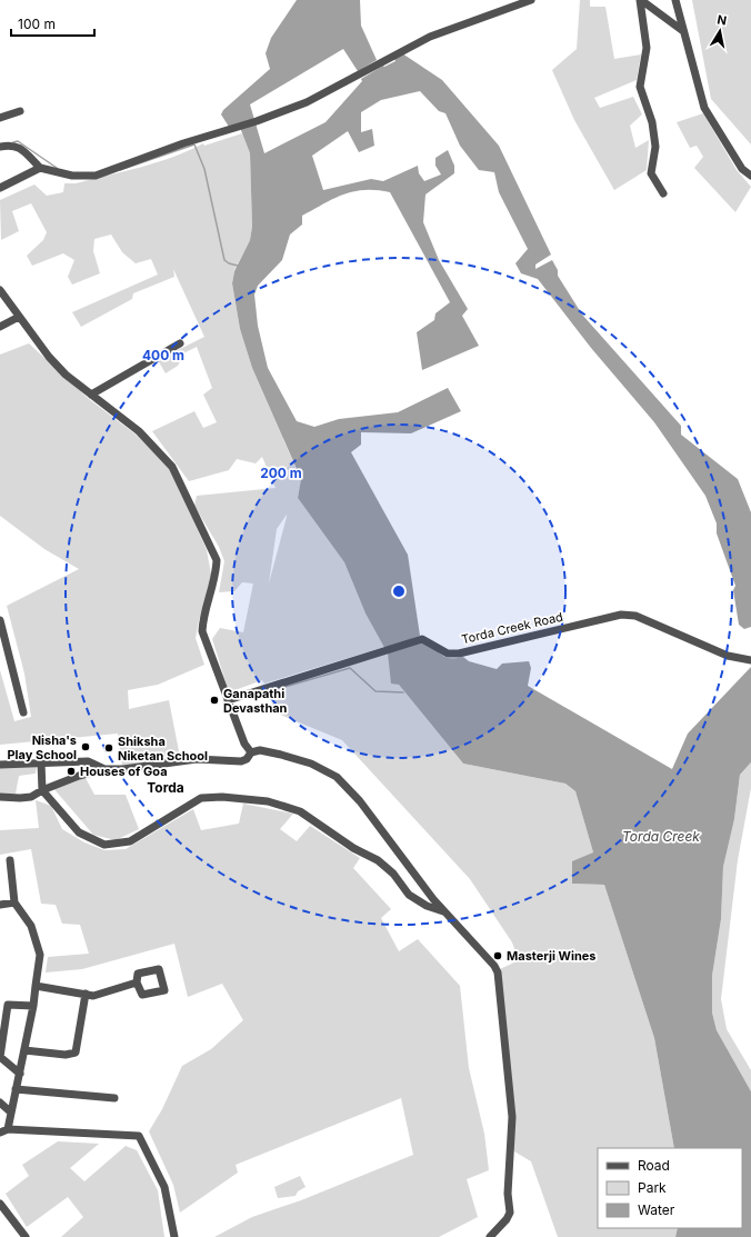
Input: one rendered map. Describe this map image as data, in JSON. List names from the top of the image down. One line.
{"streets":{"street":["Torda Creek Road"]},"districts":["Torda"],"water":["Torda Creek"],"places":["Ganapathi Devasthan","Nisha's Play School","Shiksha Niketan School","Houses of Goa","Masterji Wines"],"legend":["Road","Park","Water"],"scale_bar":"100 m","north":"top","rings":["400 m","200 m"]}
